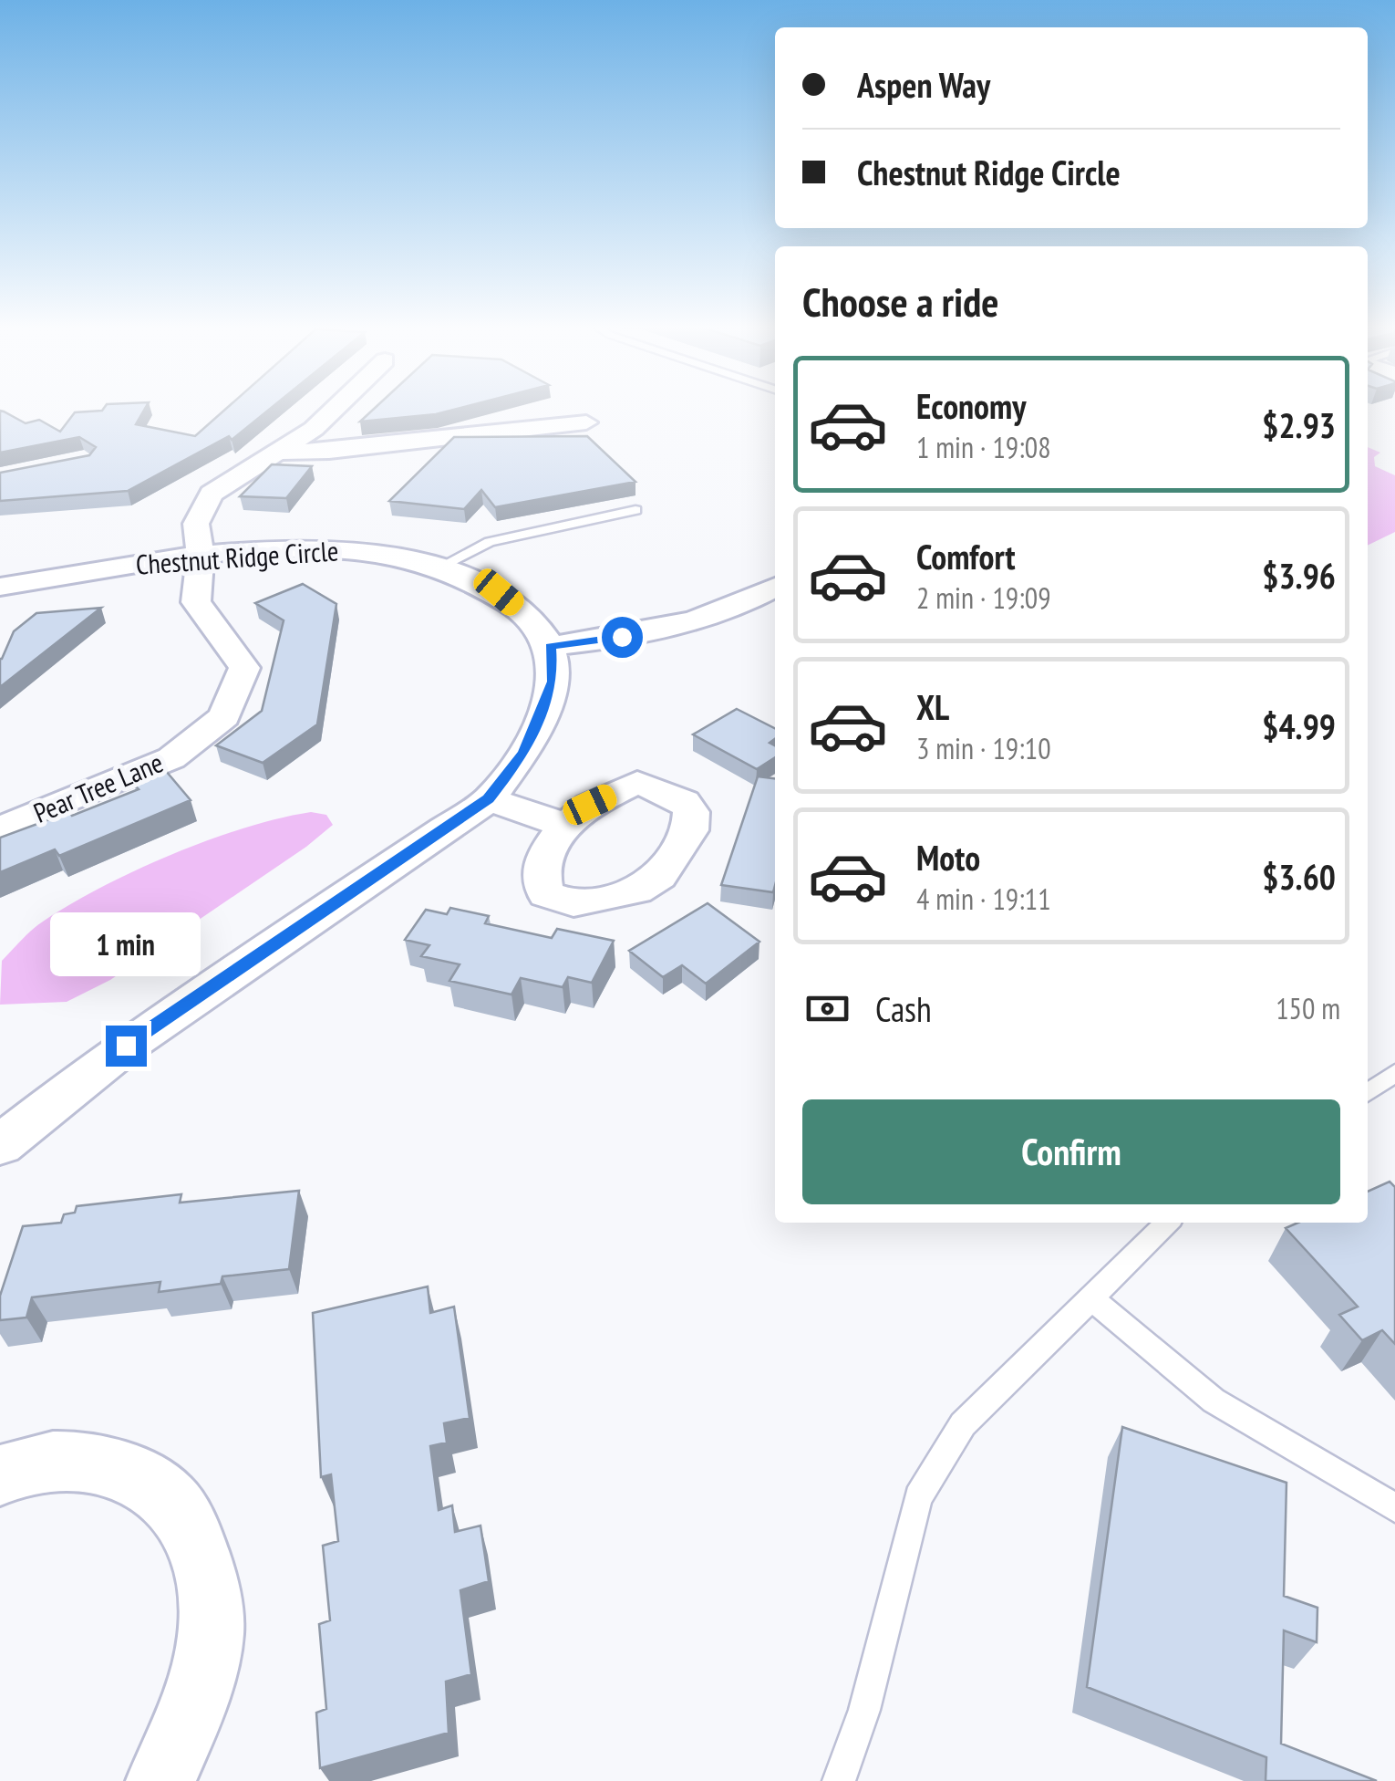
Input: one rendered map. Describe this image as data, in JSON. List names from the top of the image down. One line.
{"streets":{"street":["Chestnut Ridge Circle","Pear Tree Lane"]},"crossings":[["Chestnut Ridge Circle","Pear Tree Lane"]],"page":{"banner":["Aspen Way","Chestnut Ridge Circle"],"heading":"Choose a ride","list":[{"name":"Economy","note":"1 min · 19:08","value":"$2.93"},{"name":"Comfort","note":"2 min · 19:09","value":"$3.96"},{"name":"XL","note":"3 min · 19:10","value":"$4.99"},{"name":"Moto","note":"4 min · 19:11","value":"$3.60"}],"bubble":"1 min","pay":["Cash","150 m"],"buttons":"Confirm"}}
